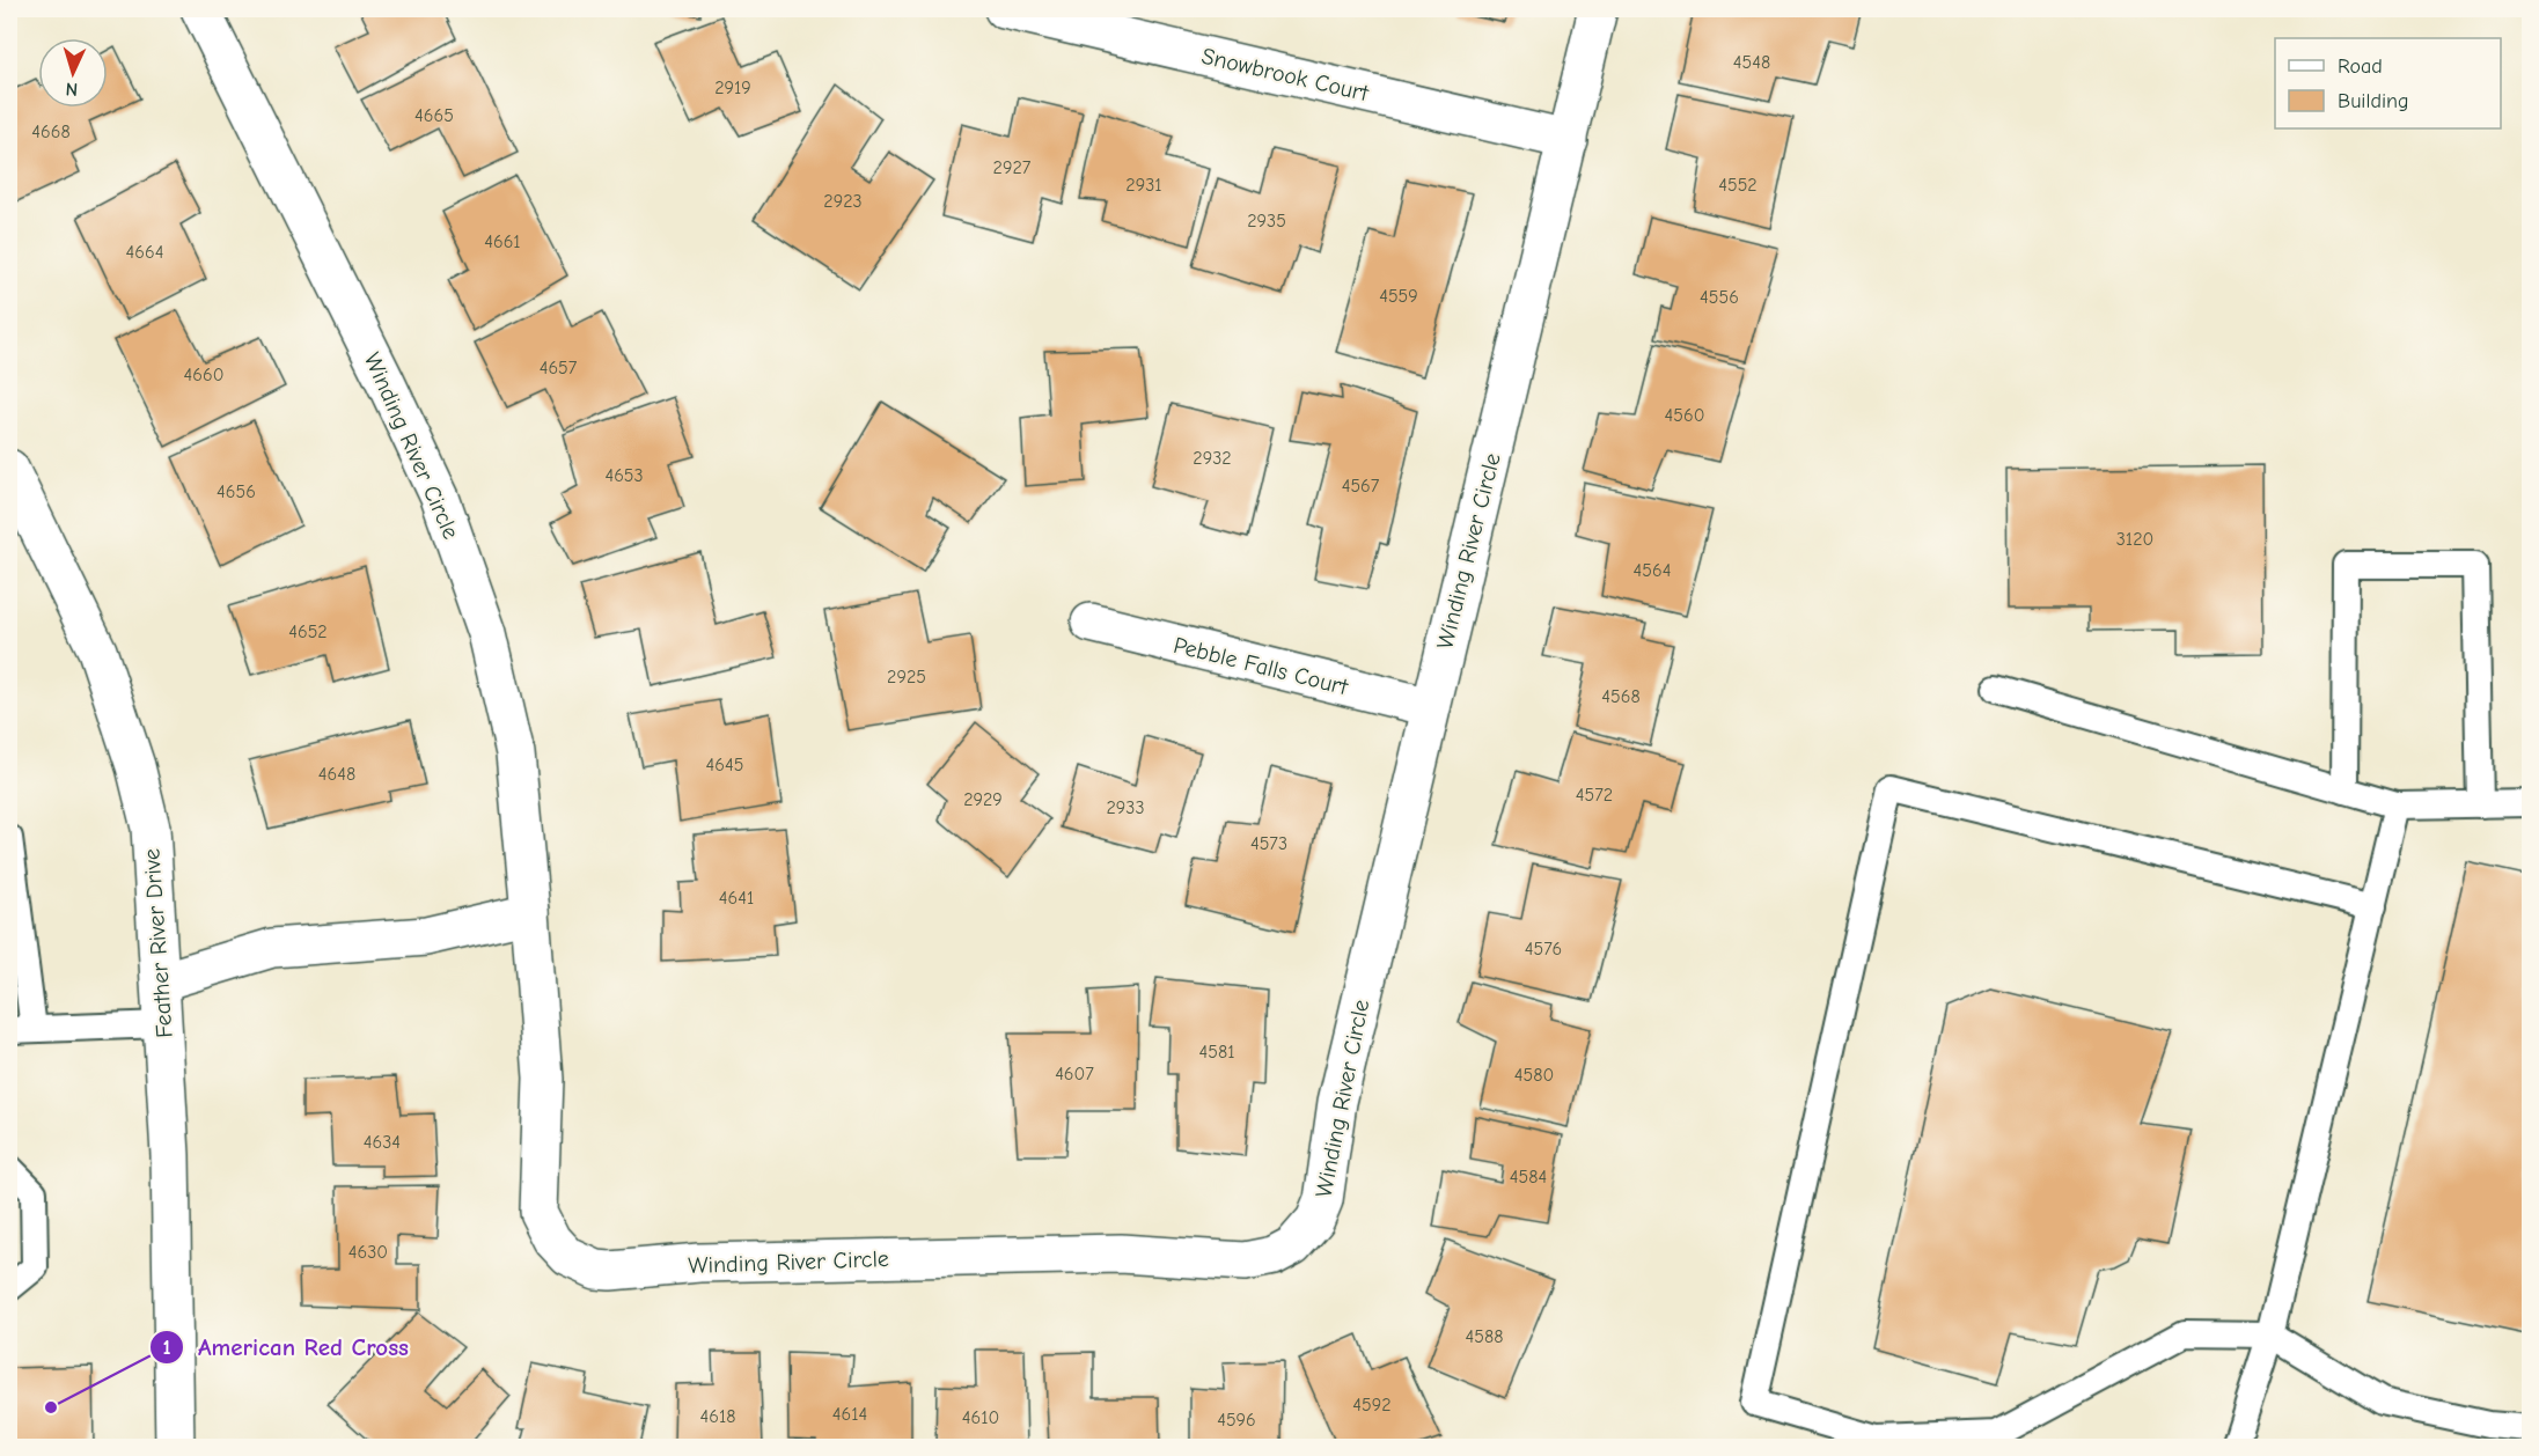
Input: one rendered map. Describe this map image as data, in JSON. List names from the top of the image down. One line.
{"streets":{"street":["Snowbrook Court","Winding River Circle","Pebble Falls Court","Feather River Drive"]},"crossings":[["Snowbrook Court","Winding River Circle"],["Winding River Circle","Pebble Falls Court"]],"places":["American Red Cross"],"house_numbers":["4548","2919","4665","4668","2927","2931","4552","2923","2935","4661","4664","4559","4556","4657","4660","4560","2932","4653","4567","4656","3120","4564","4652","2925","4568","4645","4648","4572","2929","2933","4573","4641","4576","4581","4607","4580","4634","4584","4630","4588","4592","4614","4618","4610","4596"],"legend":["Road","Building"],"north":"bottom"}
